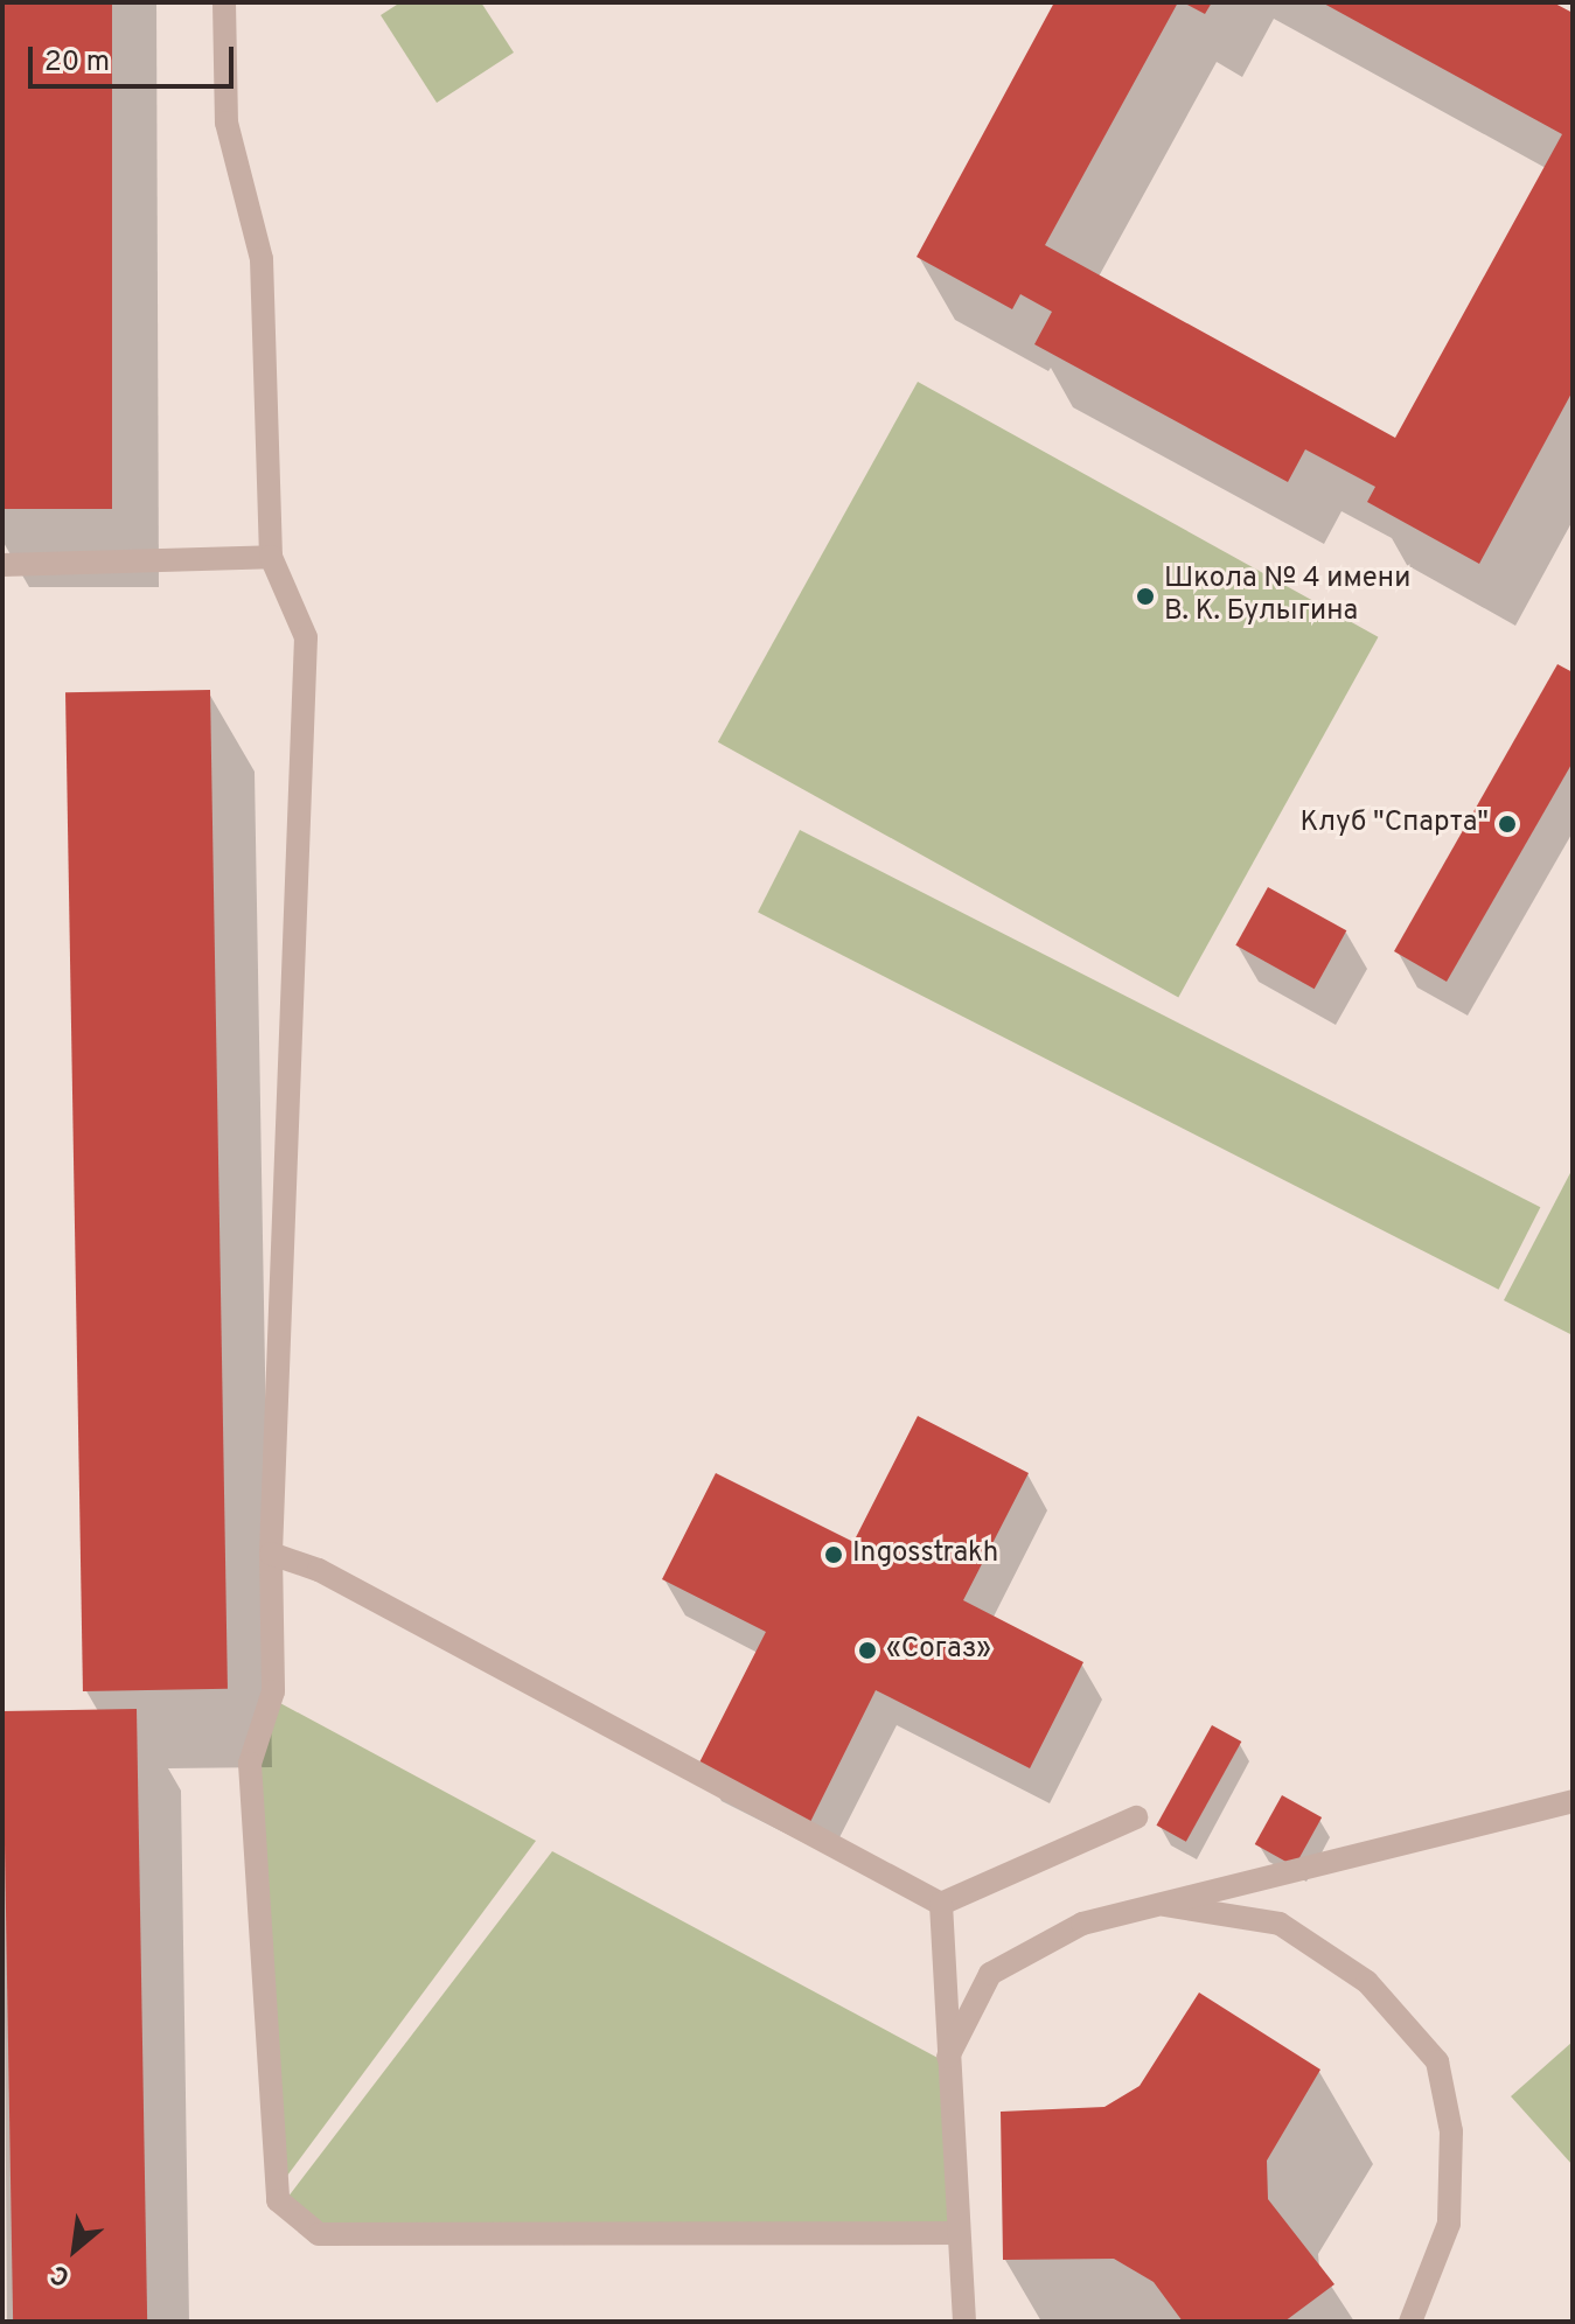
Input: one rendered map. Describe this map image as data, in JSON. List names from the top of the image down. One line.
{"places":["Школа № 4 имени В. К. Булыгина","Клуб \"Спарта\"","Ingosstrakh","«Согаз»"],"scale_bar":"20 m","north":"bottom left"}
